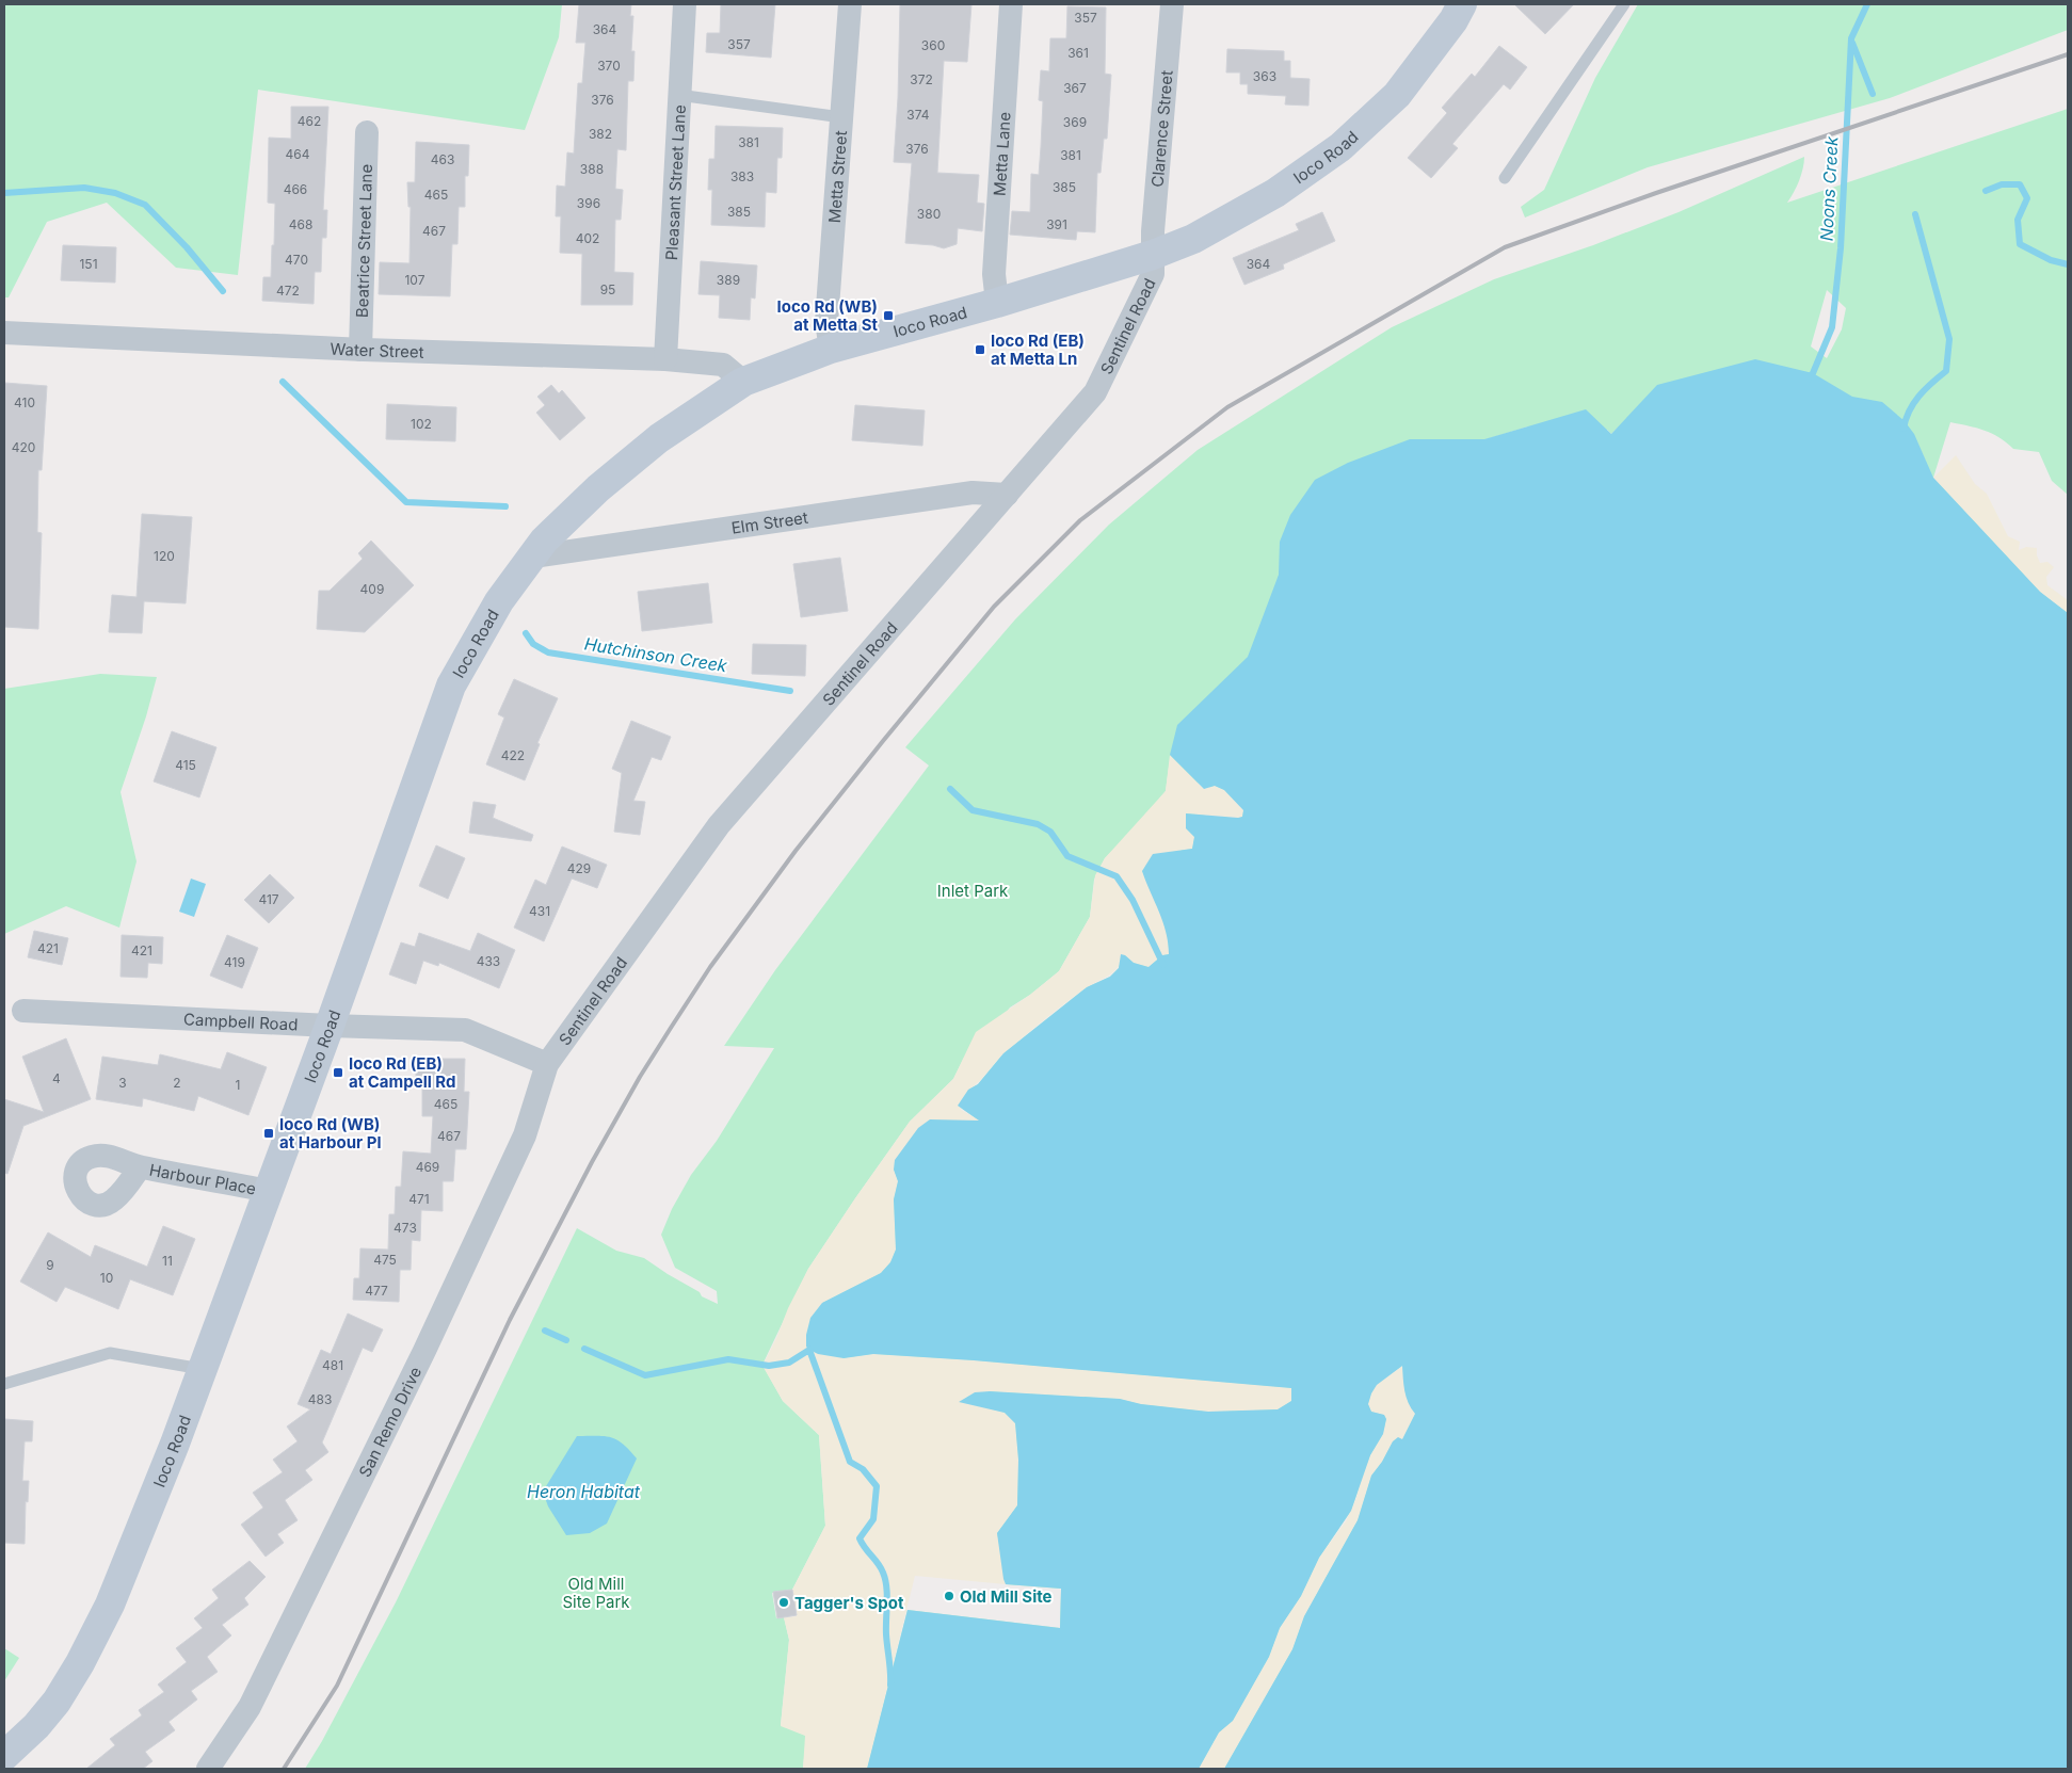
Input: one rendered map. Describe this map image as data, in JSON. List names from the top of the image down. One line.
{"streets":{"main road":["Ioco Road"],"street":["Clarence Street","Metta Lane","Metta Street","Pleasant Street Lane","Beatrice Street Lane","Sentinel Road","Water Street","Elm Street","Campbell Road","Harbour Place","San Remo Drive"]},"crossings":[["Clarence Street","Ioco Road"],["Clarence Street","Sentinel Road"],["Metta Lane","Ioco Road"],["Ioco Road","Metta Street"],["Ioco Road","Sentinel Road"],["Ioco Road","Water Street"],["Ioco Road","Elm Street"],["Ioco Road","Campbell Road"],["Ioco Road","Harbour Place"],["Pleasant Street Lane","Water Street"],["Beatrice Street Lane","Water Street"],["Sentinel Road","Elm Street"],["Sentinel Road","Campbell Road"],["Sentinel Road","San Remo Drive"],["Campbell Road","San Remo Drive"]],"water":["Noons Creek","Hutchinson Creek","Heron Habitat"],"parks":["Inlet Park","Old Mill Site Park"],"places":{"transit":["Ioco Rd (WB) at Metta St","Ioco Rd (EB) at Metta Ln","Ioco Rd (EB) at Campell Rd","Ioco Rd (WB) at Harbour Pl"],"other":["Old Mill Site","Tagger's Spot"]},"house_numbers":["357","364","357","360","361","370","363","372","367","376","374","462","369","382","381","376","464","381","463","388","383","385","466","465","396","385","380","468","391","467","402","470","151","364","107","389","95","472","410","102","420","120","409","422","415","429","417","431","421","421","433","419","4","3","2","1","465","467","469","471","473","475","11","9","10","477","481","483"]}
